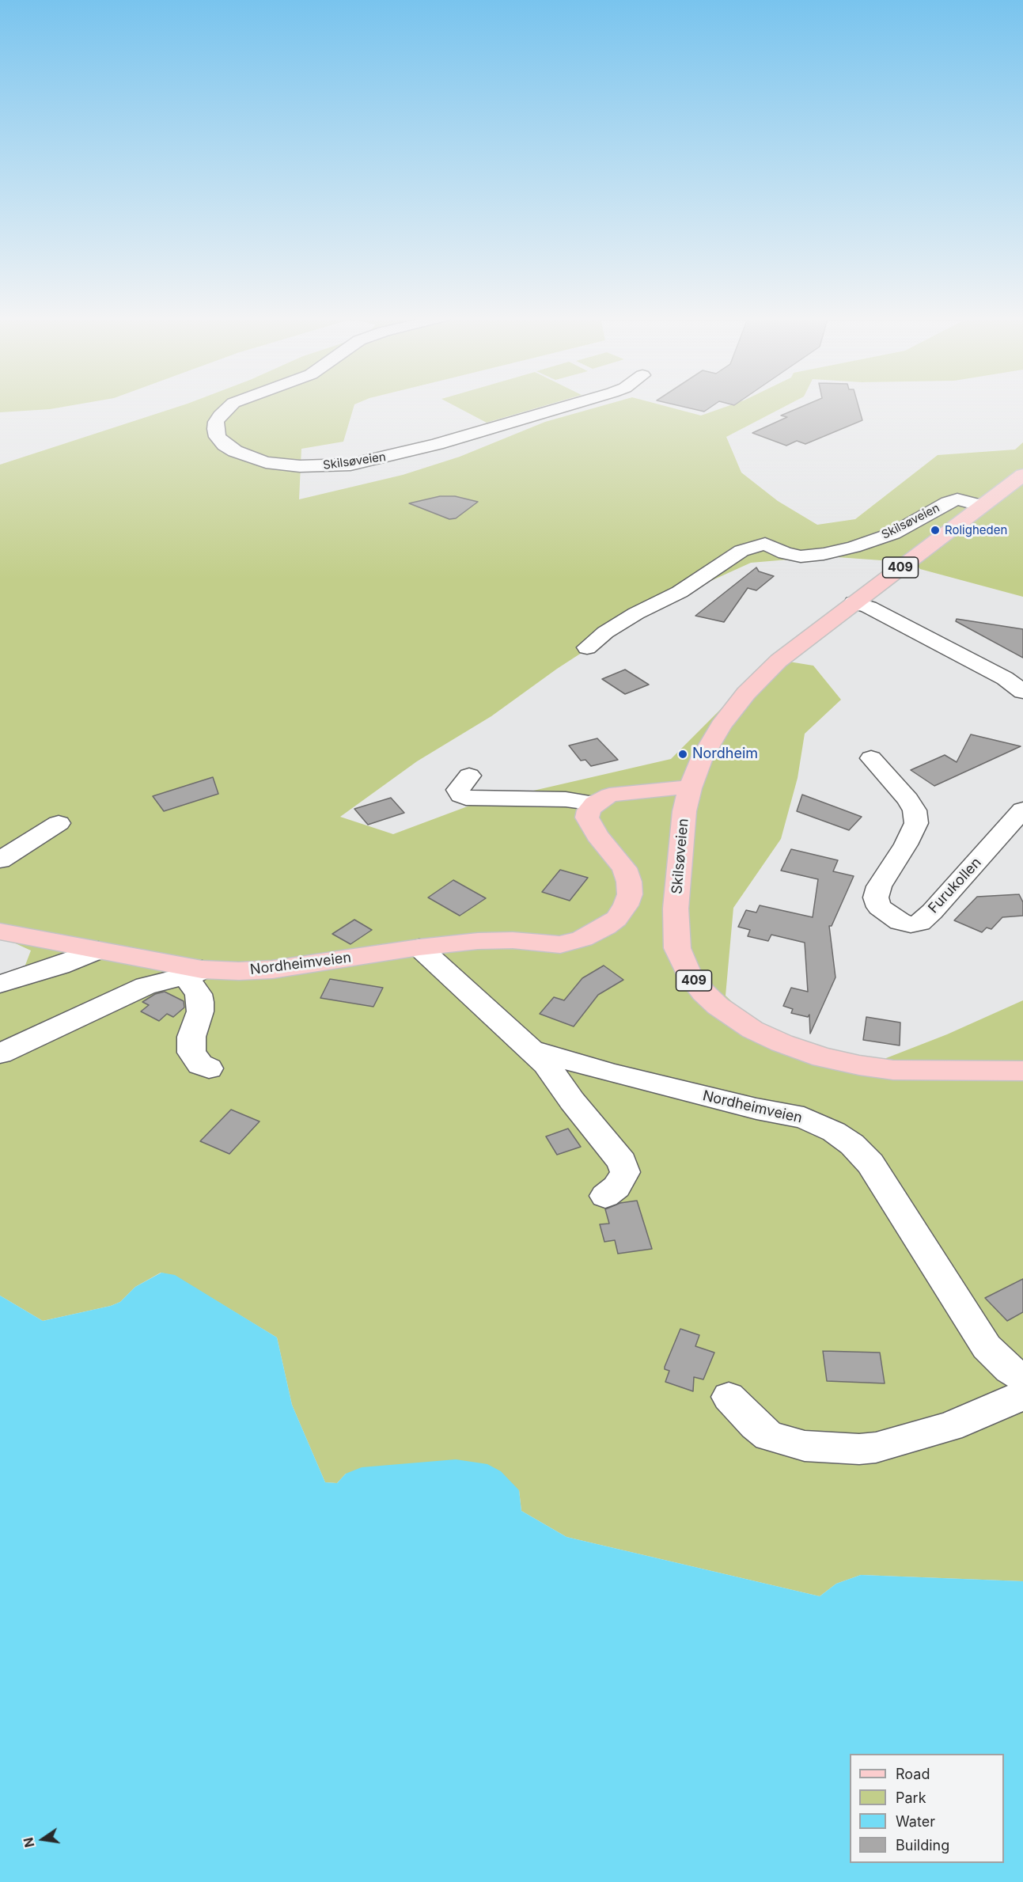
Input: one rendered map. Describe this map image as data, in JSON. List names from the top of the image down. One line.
{"streets":{"main road":["Skilsøveien","409","Nordheimveien"],"street":["Furukollen"]},"places":["Roligheden","Nordheim"],"legend":["Road","Park","Water","Building"],"north":"left"}
